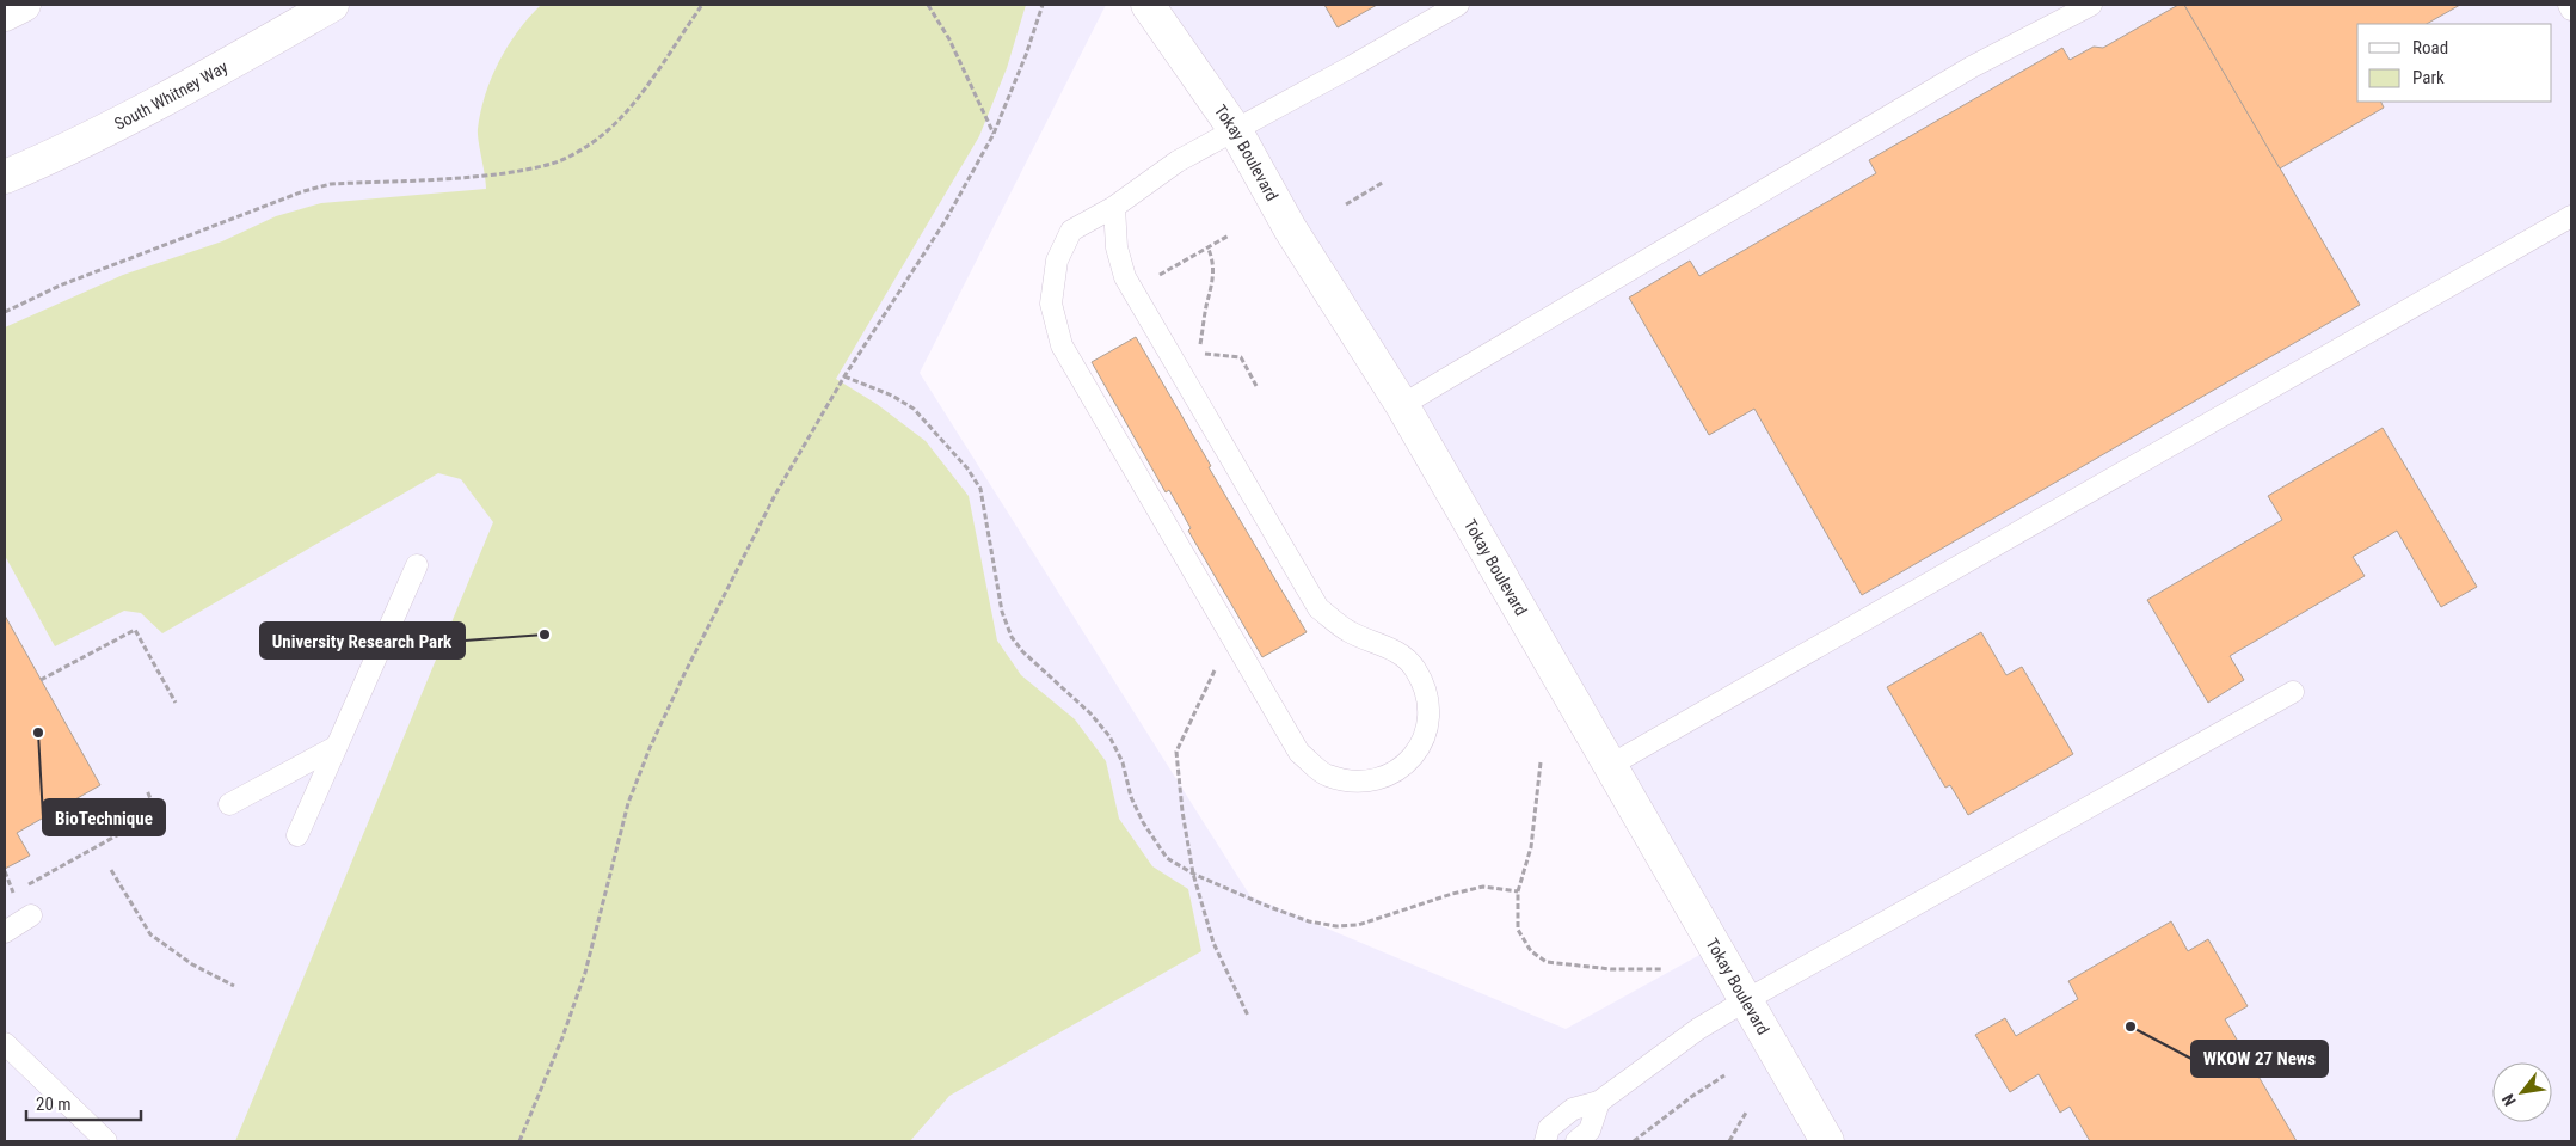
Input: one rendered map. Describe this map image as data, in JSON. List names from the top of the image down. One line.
{"streets":{"street":["South Whitney Way","Tokay Boulevard"]},"places":["University Research Park","BioTechnique","WKOW 27 News"],"legend":["Road","Park"],"scale_bar":"20 m","north":"bottom left"}
